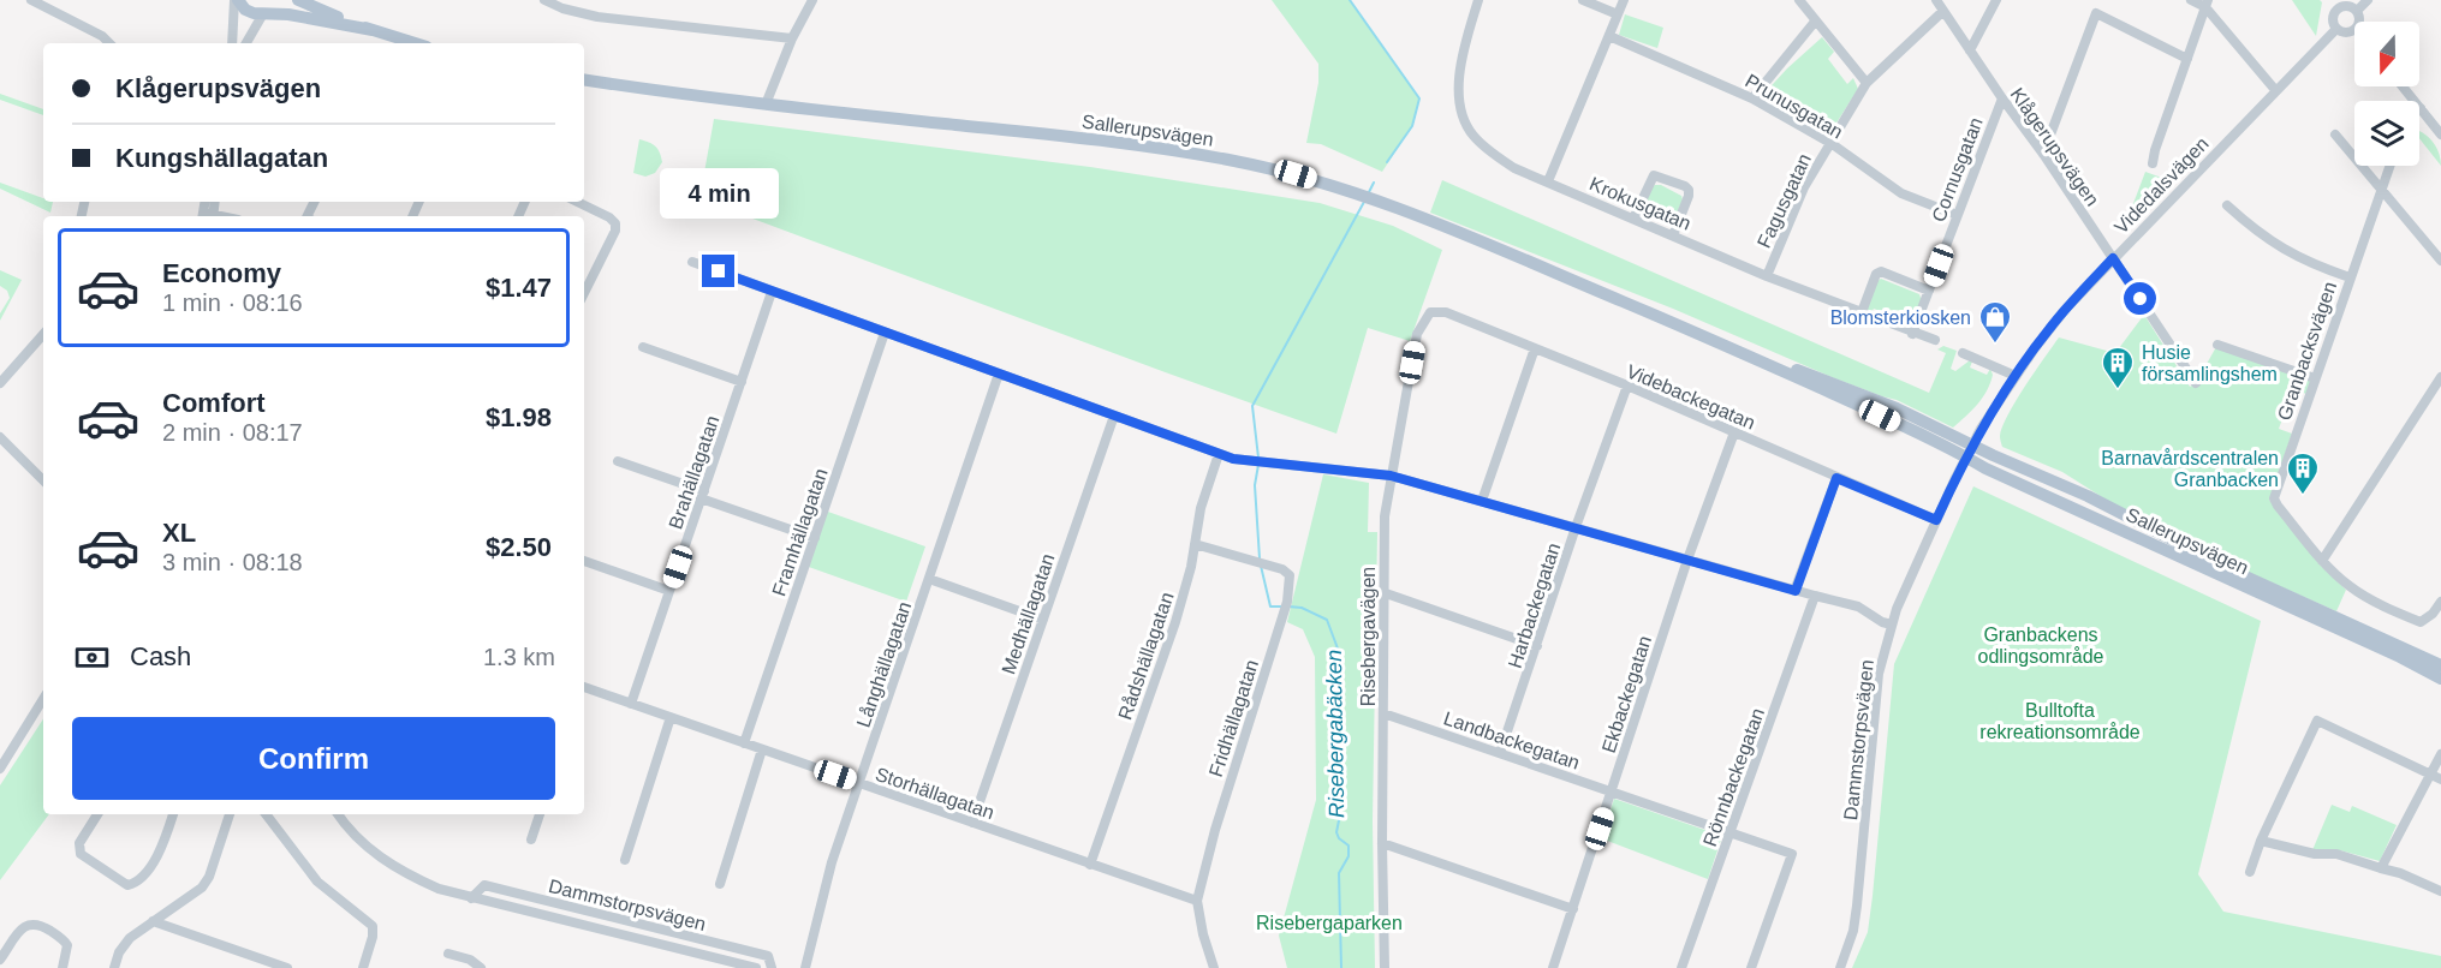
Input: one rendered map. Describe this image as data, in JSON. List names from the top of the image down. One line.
{"streets":{"main road":["Sallerupsvägen"],"street":["Prunusgatan","Klågerupsvägen","Cornusgatan","Videdalsvägen","Fagusgatan","Krokusgatan","Granbacksvägen","Videbackegatan","Brahällagatan","Framhällagatan","Harbackegatan","Medhällagatan","Risebergavägen","Rådshällagatan","Långhällagatan","Ekbackegatan","Fridhällagatan","Landbackegatan","Dammstorpsvägen","Rönnbackegatan","Storhällagatan"]},"crossings":[["Prunusgatan","Cornusgatan"],["Prunusgatan","Fagusgatan"],["Sallerupsvägen","Videdalsvägen"],["Sallerupsvägen","Dammstorpsvägen"],["Klågerupsvägen","Cornusgatan"],["Klågerupsvägen","Videdalsvägen"],["Klågerupsvägen","Fagusgatan"],["Cornusgatan","Krokusgatan"],["Videdalsvägen","Dammstorpsvägen"],["Fagusgatan","Krokusgatan"],["Videbackegatan","Harbackegatan"],["Videbackegatan","Risebergavägen"],["Videbackegatan","Ekbackegatan"],["Videbackegatan","Dammstorpsvägen"],["Brahällagatan","Storhällagatan"],["Framhällagatan","Storhällagatan"],["Harbackegatan","Landbackegatan"],["Medhällagatan","Storhällagatan"],["Risebergavägen","Landbackegatan"],["Rådshällagatan","Fridhällagatan"],["Rådshällagatan","Storhällagatan"],["Långhällagatan","Storhällagatan"],["Ekbackegatan","Landbackegatan"],["Fridhällagatan","Storhällagatan"],["Landbackegatan","Rönnbackegatan"]],"water":["Risebergabäcken"],"parks":["Granbackens odlingsområde","Bulltofta rekreationsområde","Risebergaparken"],"places":{"shop":["Blomsterkiosken"],"building":["Husie församlingshem","Barnavårdscentralen Granbacken"]},"north":"bottom","page":{"banner":["Klågerupsvägen","Kungshällagatan"],"bubble":"4 min","list":[{"name":"Economy","note":"1 min · 08:16","value":"$1.47"},{"name":"Comfort","note":"2 min · 08:17","value":"$1.98"},{"name":"XL","note":"3 min · 08:18","value":"$2.50"}],"pay":["Cash","1.3 km"],"buttons":"Confirm"}}
